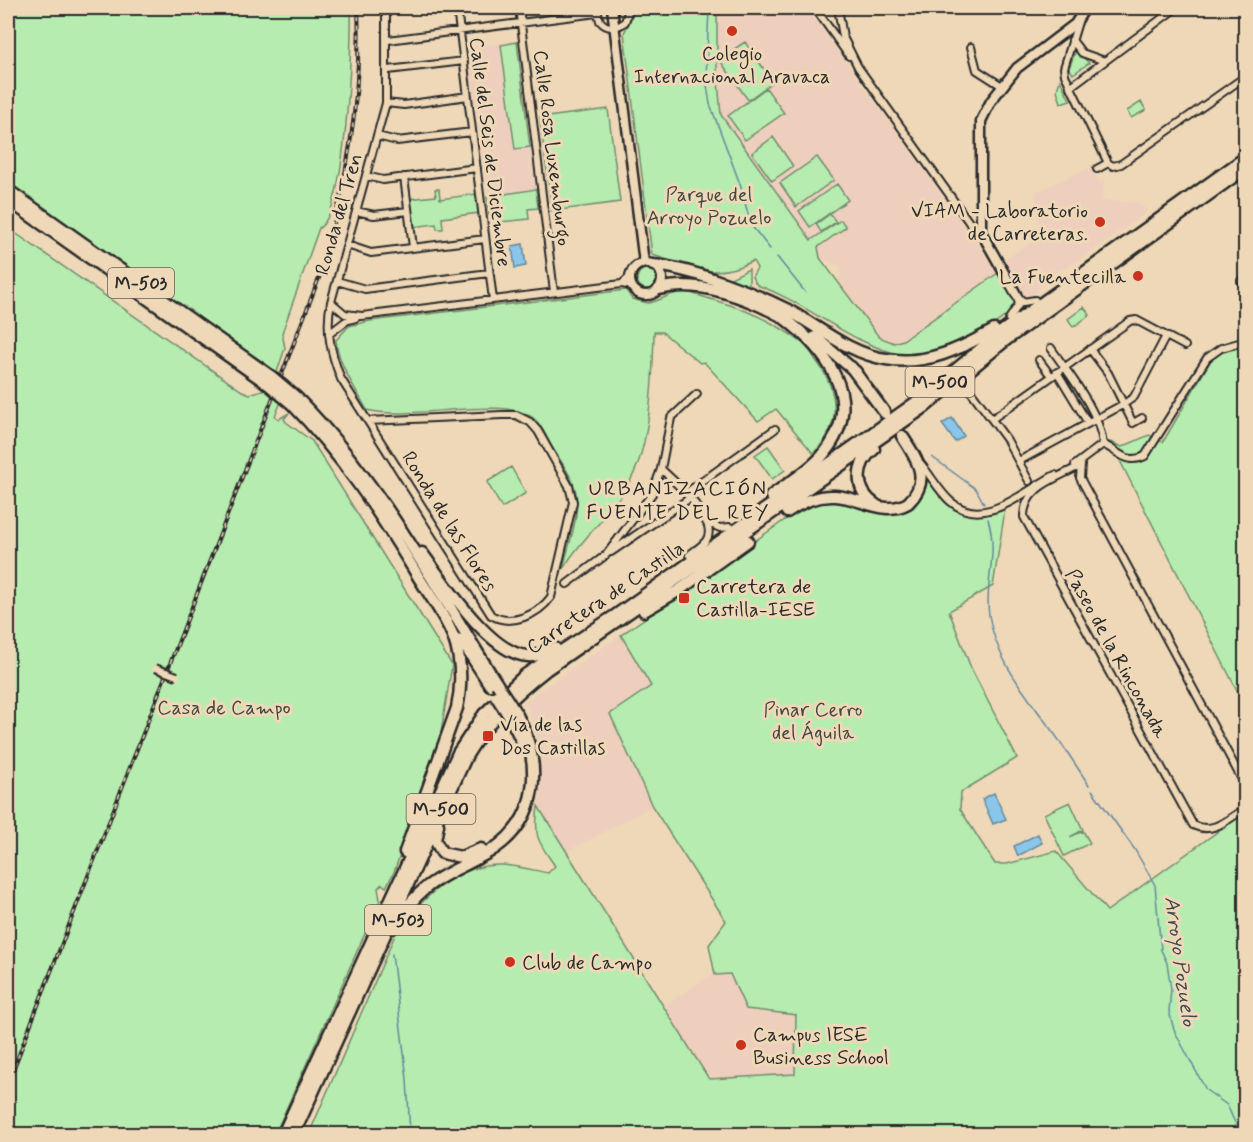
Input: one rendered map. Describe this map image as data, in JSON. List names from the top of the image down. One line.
{"streets":{"highway":["M-503","M-500","Carretera de Castilla"],"street":["Calle Rosa Luxemburgo","Calle del Seis de Diciembre","Ronda del Tren","Ronda de las Flores","Paseo de la Rinconada"]},"crossings":[["Ronda del Tren","Ronda de las Flores"],["M-503","M-500"],["M-503","Carretera de Castilla"],["M-500","Carretera de Castilla"]],"districts":["URBANIZACIÓN FUENTE DEL REY"],"water":["Arroyo Pozuelo"],"parks":["Parque del Arroyo Pozuelo","Casa de Campo","Pinar Cerro del Águila"],"places":{"other":["Colegio Internacional Aravaca","VIAM - Laboratorio de Carreteras.","La Fuentecilla","Club de Campo","Campus IESE Business School"],"transit":["Carretera de Castilla-IESE","Vía de las Dos Castillas"]}}
